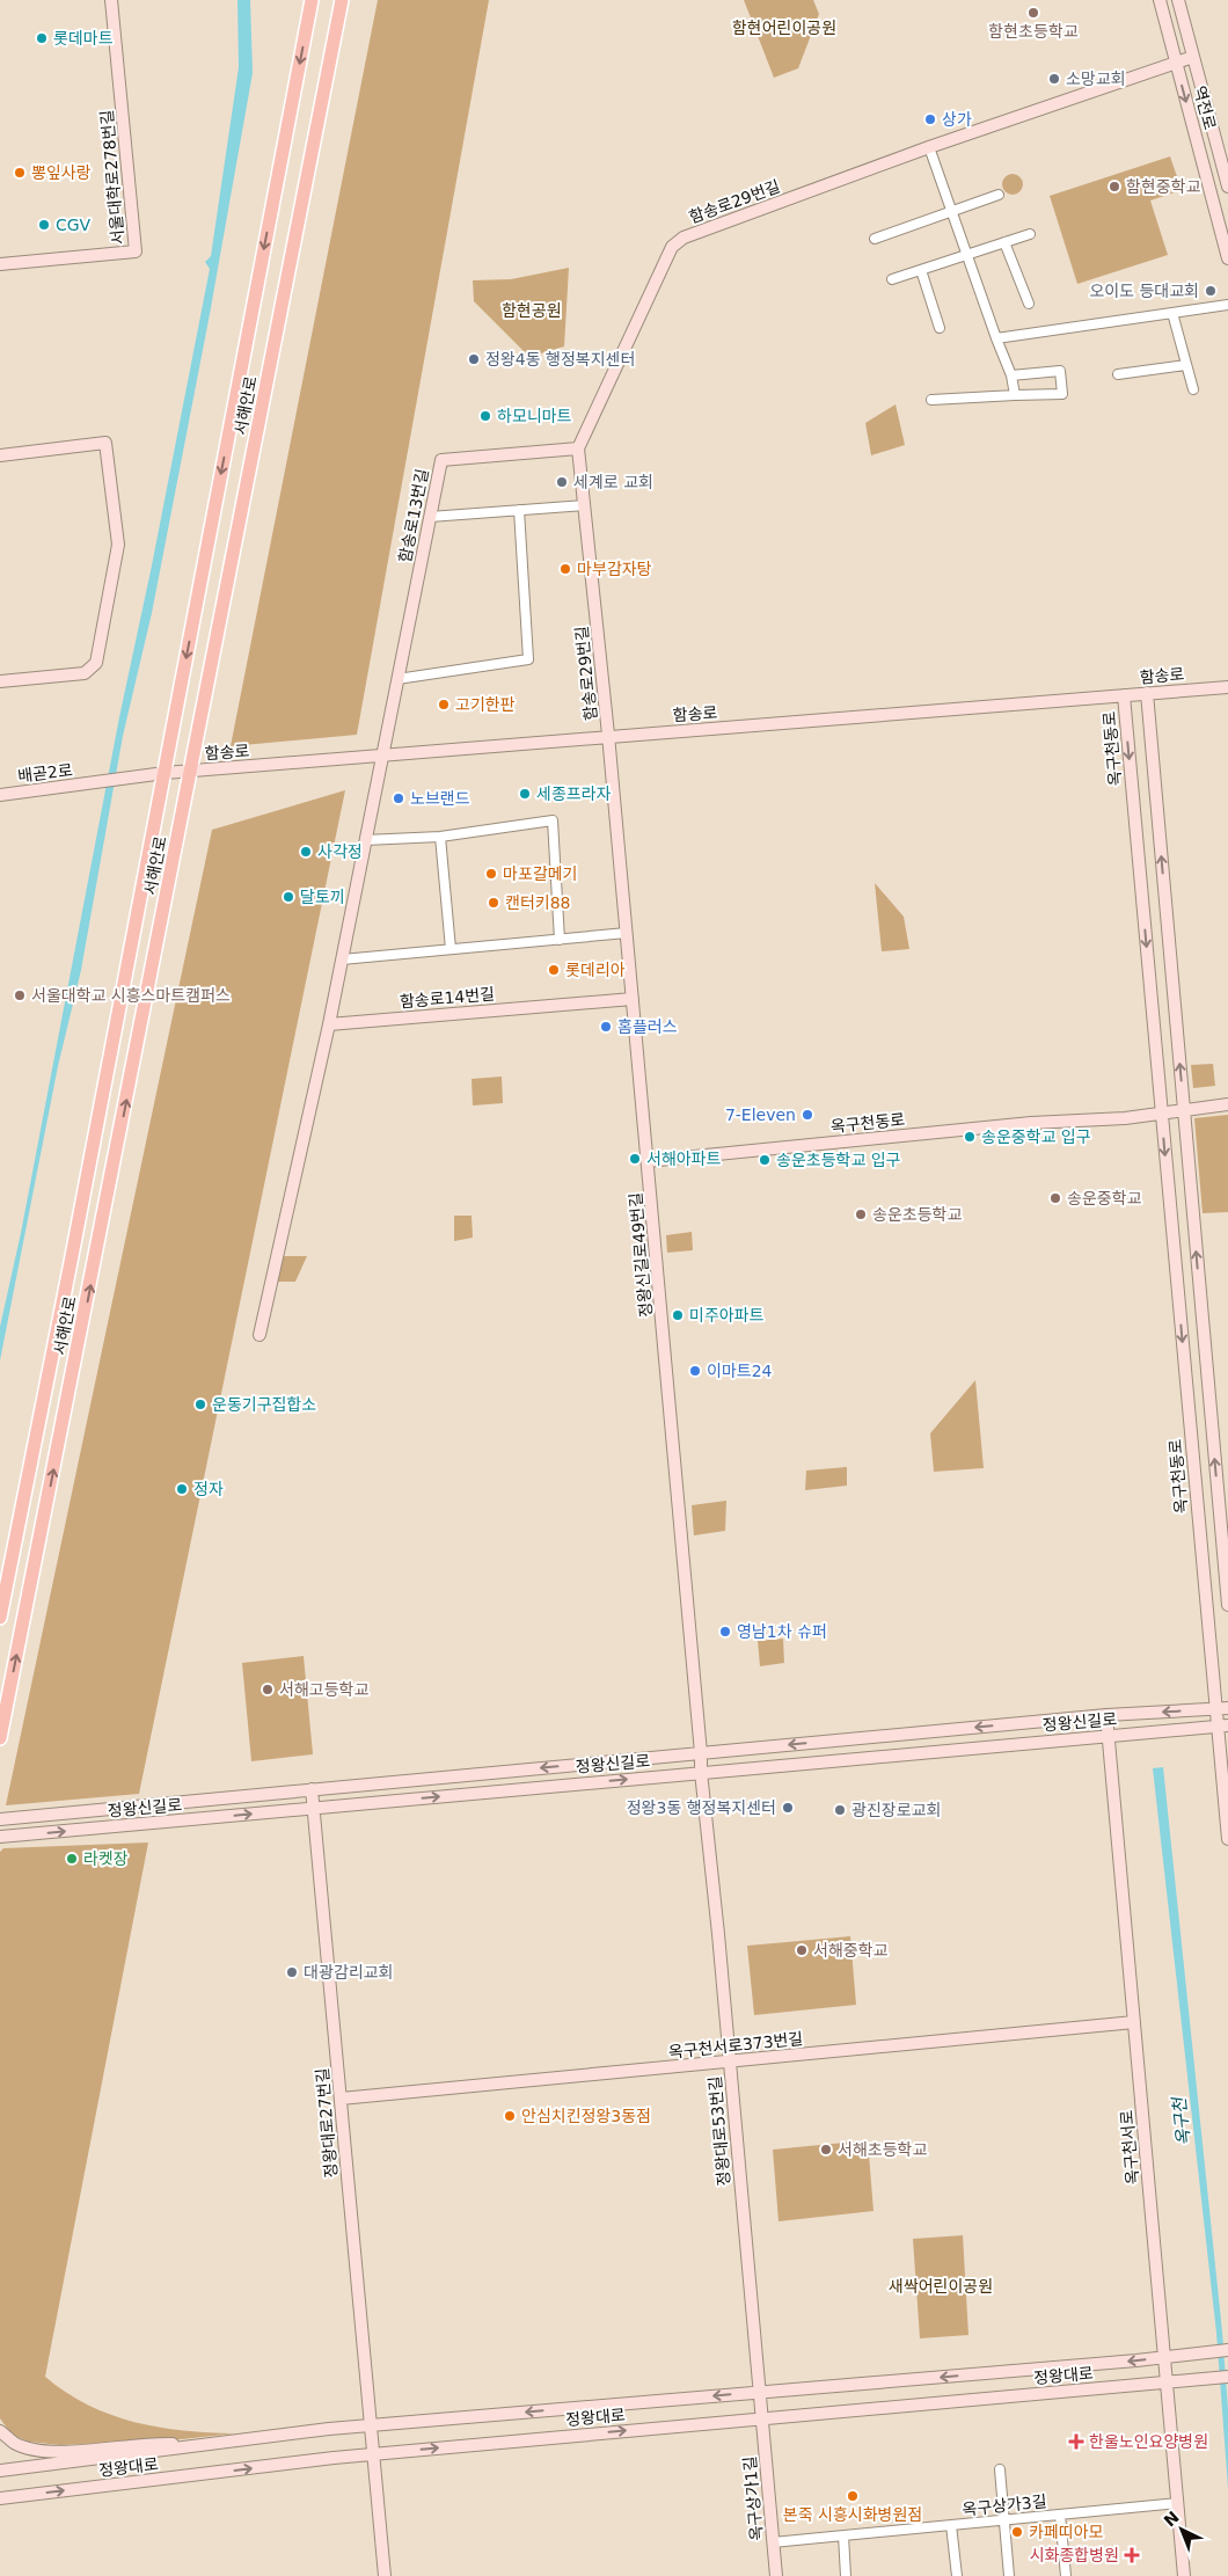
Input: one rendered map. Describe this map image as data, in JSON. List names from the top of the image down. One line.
{"streets":{"main road":["서해안로"],"street":["역전로","서울대학로278번길","함송로29번길","함송로13번길","함송로","옥구천동로","배곧2로","함송로14번길","정왕신길로49번길","정왕신길로","옥구천서로373번길","정왕대로27번길","정왕대로53번길","옥구천서로","정왕대로","옥구상가1길","옥구상가3길"]},"crossings":[["역전로","함송로29번길"],["함송로29번길","함송로13번길"],["함송로29번길","함송로"],["함송로29번길","정왕신길로49번길"],["서해안로","함송로"],["서해안로","배곧2로"],["함송로13번길","함송로"],["함송로","옥구천동로"],["함송로","배곧2로"],["함송로","정왕신길로49번길"],["옥구천동로","정왕신길로49번길"],["옥구천동로","정왕신길로"],["함송로14번길","정왕신길로49번길"],["정왕신길로49번길","정왕신길로"],["정왕신길로49번길","정왕대로53번길"],["정왕신길로","정왕대로27번길"],["정왕신길로","정왕대로53번길"],["정왕신길로","옥구천서로"],["옥구천서로373번길","정왕대로27번길"],["옥구천서로373번길","정왕대로53번길"],["옥구천서로373번길","옥구천서로"],["정왕대로27번길","정왕대로"],["정왕대로53번길","정왕대로"],["정왕대로53번길","옥구상가1길"],["옥구천서로","정왕대로"],["옥구천서로","옥구상가3길"],["정왕대로","옥구상가1길"],["옥구상가1길","옥구상가3길"]],"water":["옥구천"],"parks":["함현어린이공원","함현공원","새싹어린이공원"],"places":{"other":["함현초등학교","롯데마트","소망교회","상가","뽕잎사랑","함현중학교","CGV","오이도 등대교회","정왕4동 행정복지센터","하모니마트","세계로 교회","마부감자탕","고기한판","세종프라자","노브랜드","사각정","마포갈메기","달토끼","캔터키88","롯데리아","서울대학교 시흥스마트캠퍼스","홈플러스","7-Eleven","송운중학교 입구","서해아파트","송운초등학교 입구","송운중학교","송운초등학교","미주아파트","이마트24","운동기구집합소","정자","영남1차 슈퍼","서해고등학교","정왕3동 행정복지센터","광진장로교회","라켓장","서해중학교","대광감리교회","안심치킨정왕3동점","서해초등학교","본죽 시흥시화병원점","카페띠아모"],"health":["한울노인요양병원","시화종합병원"]},"north":"top left"}
